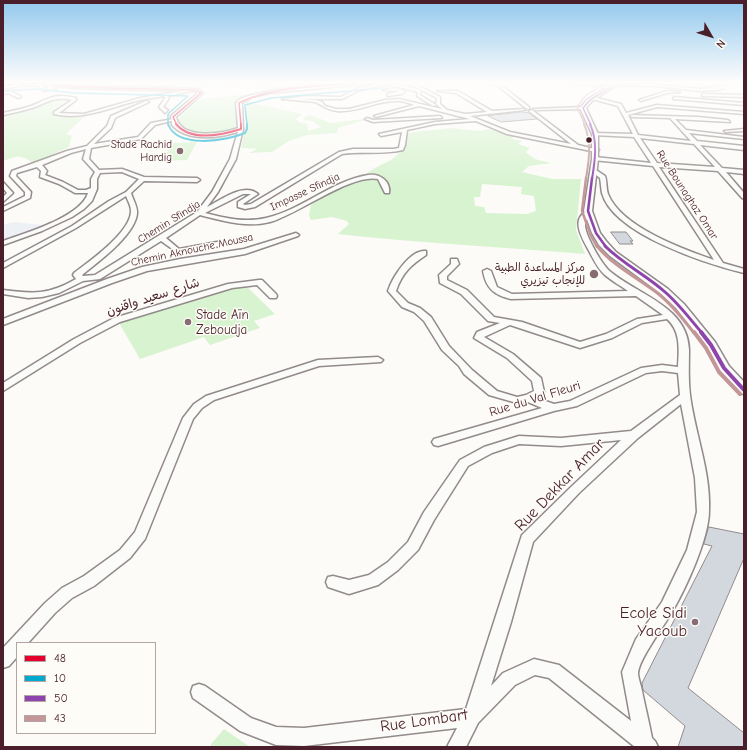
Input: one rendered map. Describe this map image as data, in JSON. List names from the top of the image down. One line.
{"streets":{"street":["Impasse Sfindja","Rue Bounaghaz Omar","Chemin Sfindja","Chemin Aknouche Moussa","شارع سعيد واقنون","Rue du Val Fleuri","Rue Dekkar Amar","Rue Lombart"]},"crossings":[["Impasse Sfindja","Chemin Sfindja"],["Rue Dekkar Amar","Rue Lombart"]],"places":["Stade Rachid Hardig","مركز المساعدة الطبية للإنجاب تيزيري","Stade Aïn Zeboudja","Ecole Sidi Yacoub"],"lines":["transit line 48","transit line 10","transit line 50","transit line 43"],"legend":["48","10","50","43"],"north":"bottom right"}
